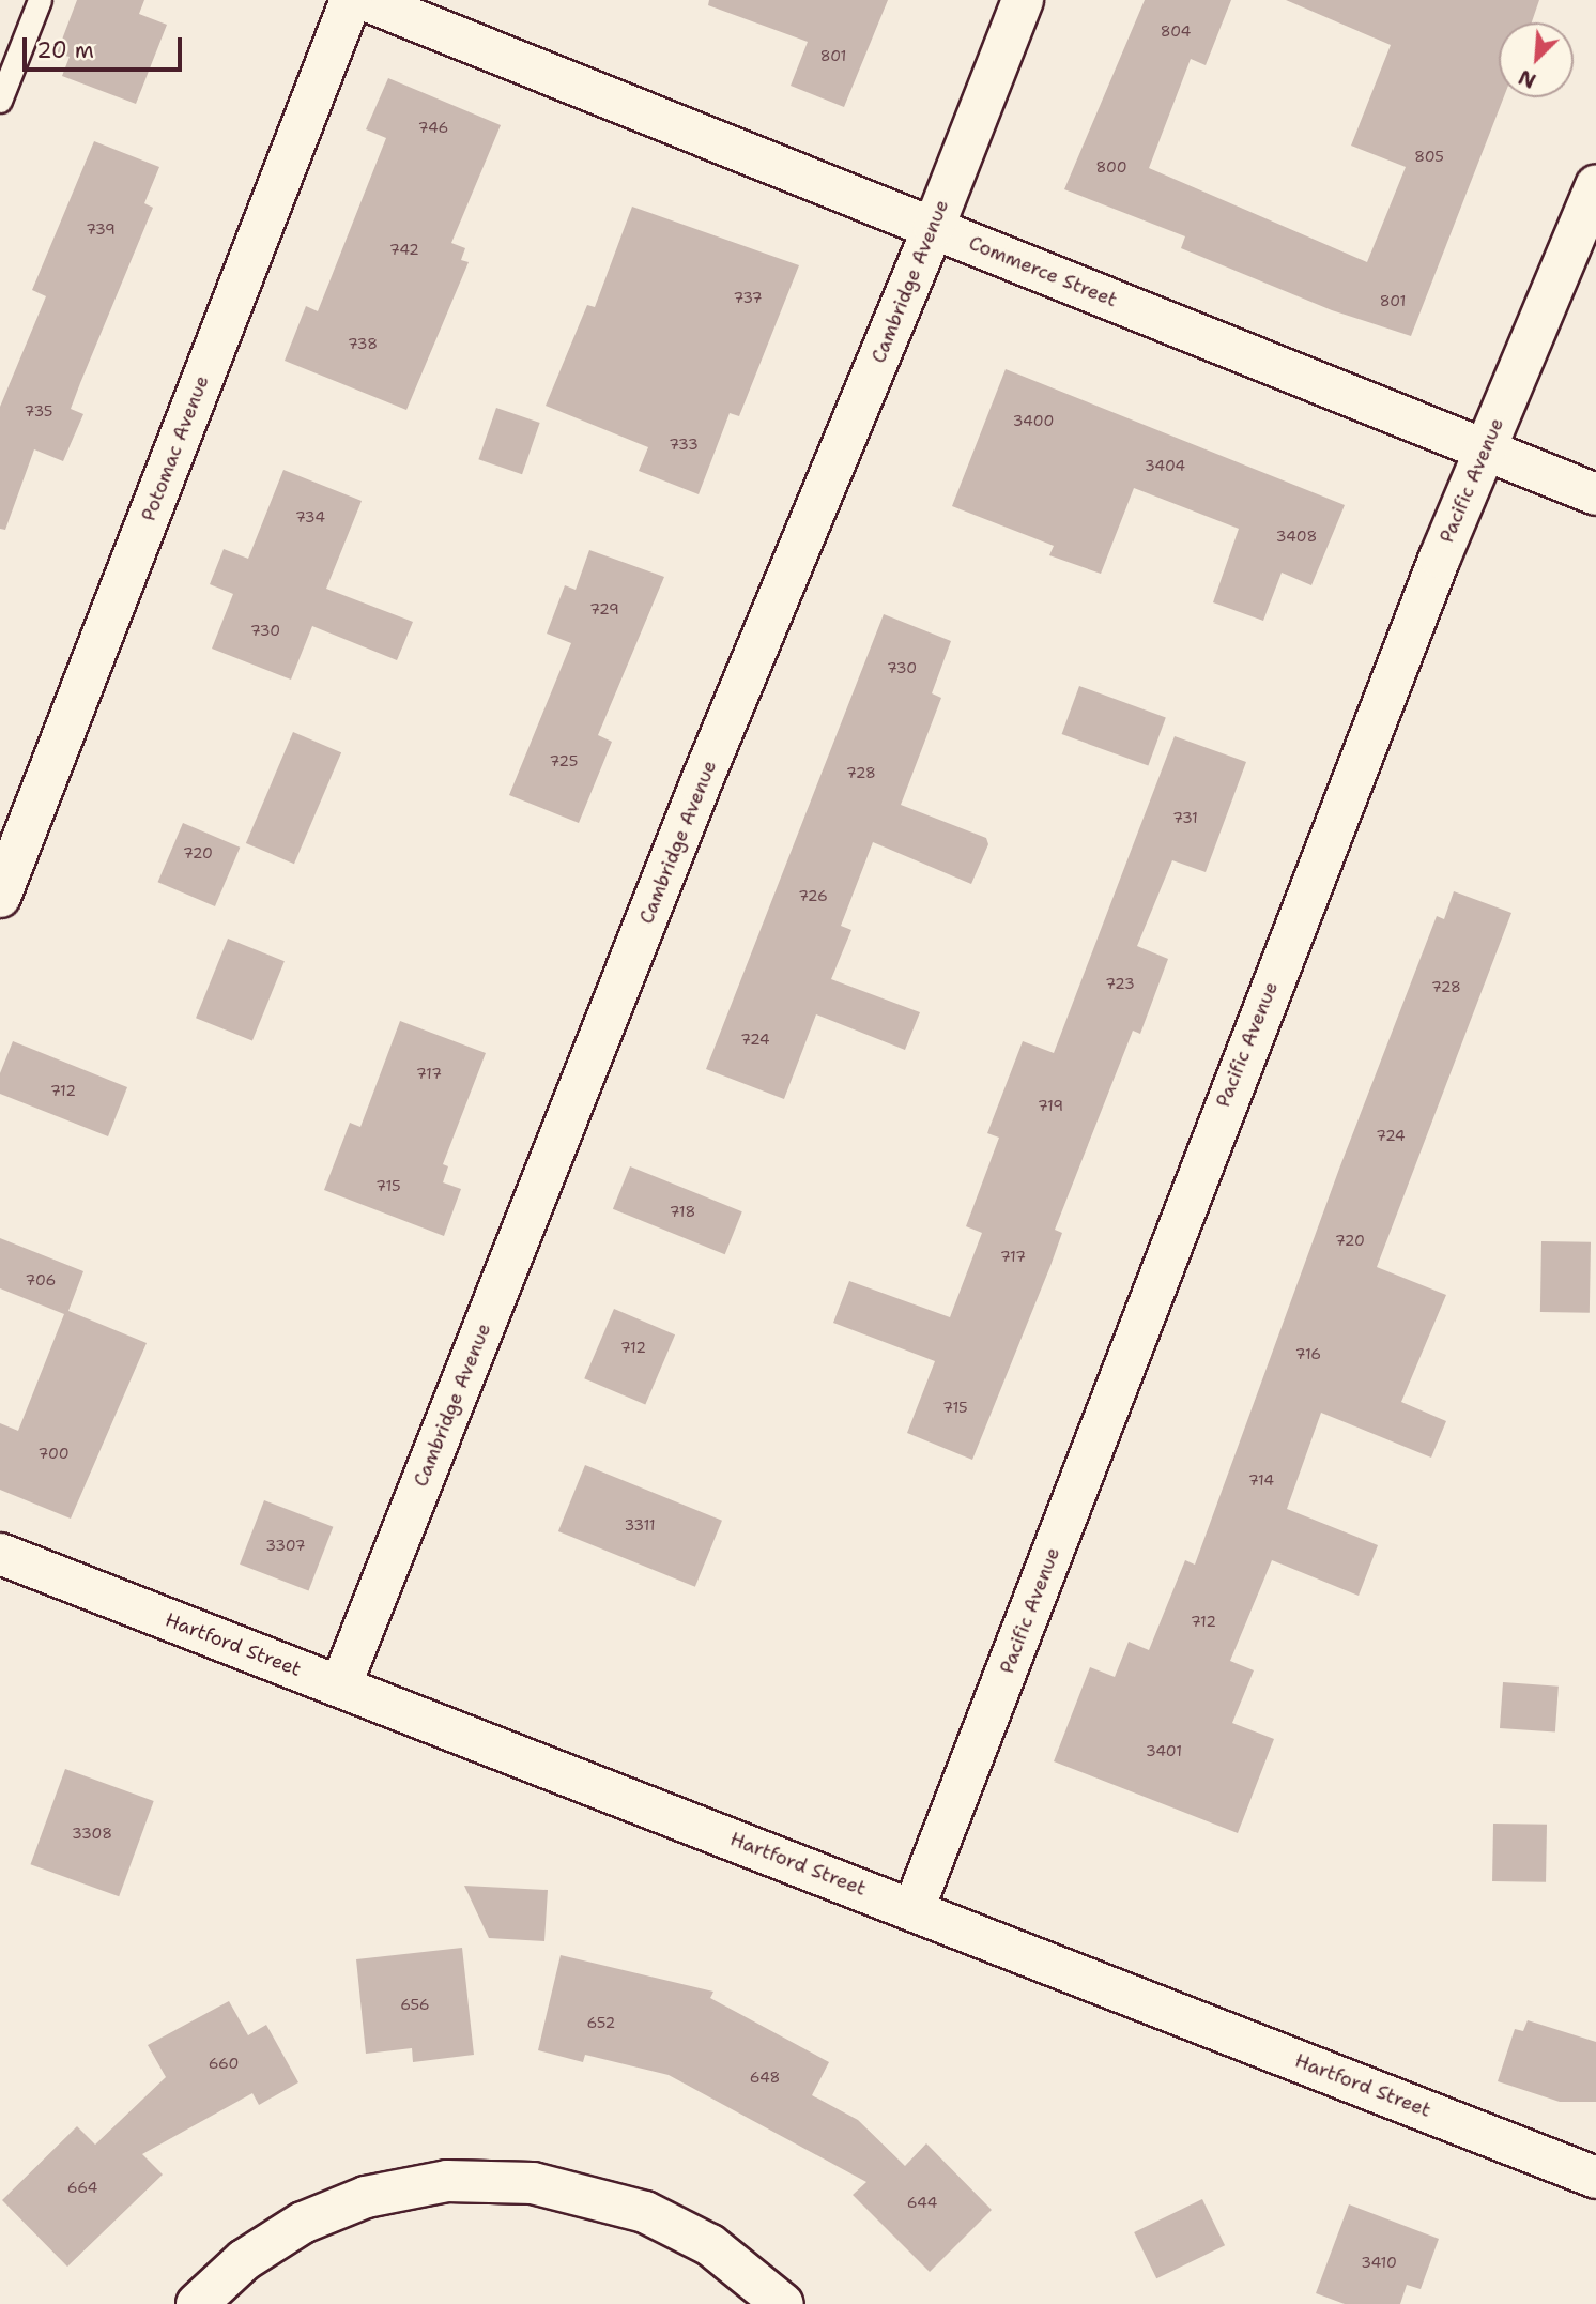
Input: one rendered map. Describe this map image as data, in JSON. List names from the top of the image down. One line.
{"streets":{"street":["Commerce Street","Cambridge Avenue","Potomac Avenue","Pacific Avenue","Hartford Street"]},"crossings":[["Commerce Street","Cambridge Avenue"],["Commerce Street","Pacific Avenue"],["Cambridge Avenue","Hartford Street"],["Pacific Avenue","Hartford Street"]],"house_numbers":["804","801","746","805","800","739","742","737","801","738","735","3400","733","3404","734","3408","729","730","730","725","728","731","720","726","723","728","724","717","712","719","724","715","718","720","717","706","712","716","715","700","714","3311","3307","712","3401","3308","656","652","660","648","664","644","3410"],"scale_bar":"20 m","north":"bottom left"}
